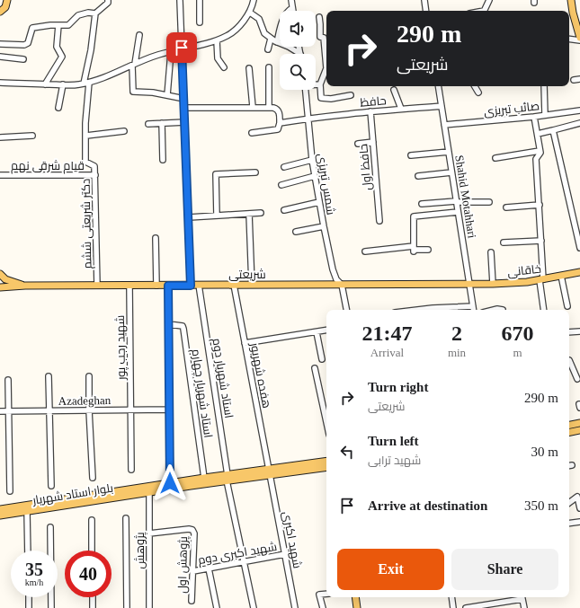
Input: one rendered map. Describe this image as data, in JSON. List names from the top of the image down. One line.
{"streets":{"main road":["خاقانی","شریعتی","بلوار استاد شهریار"],"street":["حافظ","صائب تبریزی","قیام شرقی نهم","حافظ اول","شمس تبریزی","Shahid Motahhari","دکتر شریعتی ششم","شهید رجب پور","هفده شهریور","استاد شهریار دوم","استاد شهریار چهارم","Azadeghan","شهید اکبری","پژوهش","شهید اکبری دوم","پژوهش اول"]},"crossings":[["حافظ","حافظ اول"],["حافظ","شمس تبریزی"],["حافظ","Shahid Motahhari"],["صائب تبریزی","Shahid Motahhari"],["قیام شرقی نهم","دکتر شریعتی ششم"],["شمس تبریزی","شریعتی"],["Shahid Motahhari","خاقانی"],["Shahid Motahhari","شریعتی"],["دکتر شریعتی ششم","شریعتی"],["خاقانی","شریعتی"],["شریعتی","شهید رجب پور"],["شریعتی","هفده شهریور"],["شریعتی","استاد شهریار دوم"],["شهید رجب پور","Azadeghan"],["هفده شهریور","بلوار استاد شهریار"],["هفده شهریور","شهید اکبری"],["استاد شهریار دوم","بلوار استاد شهریار"],["استاد شهریار دوم","شهید اکبری دوم"],["استاد شهریار چهارم","بلوار استاد شهریار"],["بلوار استاد شهریار","شهید اکبری"],["بلوار استاد شهریار","پژوهش"],["شهید اکبری","شهید اکبری دوم"],["پژوهش","پژوهش اول"],["شهید اکبری دوم","پژوهش اول"]],"page":{"turn":["290 m","شریعتی"],"eta":["21:47","Arrival","2","min","670","m"],"list":[{"name":"Turn right","note":"شریعتی","value":"290 m"},{"name":"Turn left","note":"شهید ترابی","value":"30 m"},{"name":"Arrive at destination","value":"350 m"}],"buttons":["Exit","Share"],"speed":"35 km/h","limit":"40"}}
